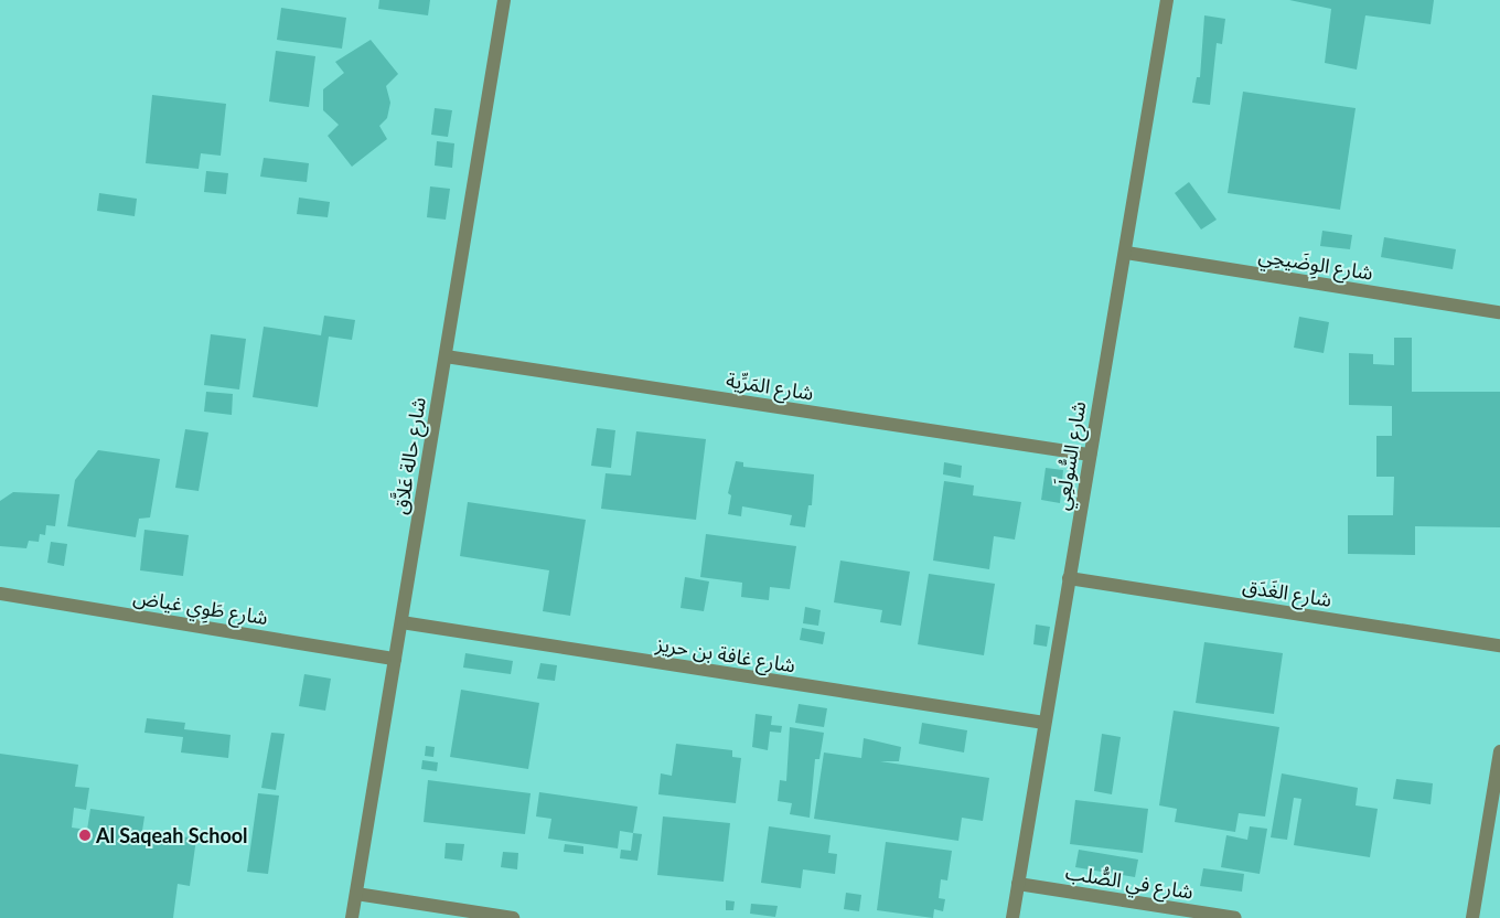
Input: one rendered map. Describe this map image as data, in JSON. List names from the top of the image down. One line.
{"streets":{"street":["شارع الوِضَيحِي","شارع المَرِّية","شارع حالة عَلاَّق","شارع السُّولَعِي","شارع الغَدَق","شارع طَوِي غياض","شارع غافة بن حريز","شارع في الصُّلب"]},"crossings":[["شارع الوِضَيحِي","شارع السُّولَعِي"],["شارع المَرِّية","شارع حالة عَلاَّق"],["شارع المَرِّية","شارع السُّولَعِي"],["شارع حالة عَلاَّق","شارع طَوِي غياض"],["شارع حالة عَلاَّق","شارع غافة بن حريز"],["شارع السُّولَعِي","شارع الغَدَق"],["شارع السُّولَعِي","شارع غافة بن حريز"],["شارع السُّولَعِي","شارع في الصُّلب"]],"places":["Al Saqeah School"]}
